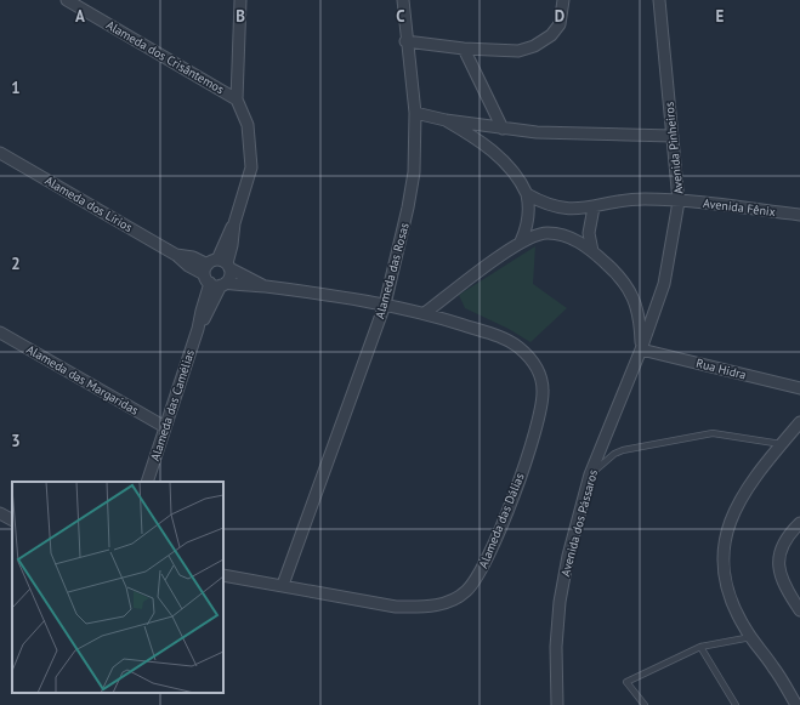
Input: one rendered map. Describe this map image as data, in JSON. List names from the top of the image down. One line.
{"streets":{"street":["Alameda dos Crisântemos","Avenida Pinheiros","Alameda dos Lírios","Avenida Fênix","Alameda das Rosas","Rua Hidra","Alameda das Margaridas","Alameda das Camélias","Alameda das Dálias","Avenida dos Pássaros"]},"crossings":[["Alameda dos Crisântemos","Alameda das Camélias"],["Avenida Pinheiros","Avenida Fênix"],["Avenida Pinheiros","Rua Hidra"],["Avenida Pinheiros","Avenida dos Pássaros"],["Alameda dos Lírios","Alameda das Rosas"],["Alameda dos Lírios","Alameda das Camélias"],["Alameda dos Lírios","Alameda das Dálias"],["Alameda das Rosas","Alameda das Dálias"],["Rua Hidra","Avenida dos Pássaros"],["Alameda das Margaridas","Alameda das Camélias"]],"grid":{"columns":["A","B","C","D","E"],"rows":["1","2","3"]}}
